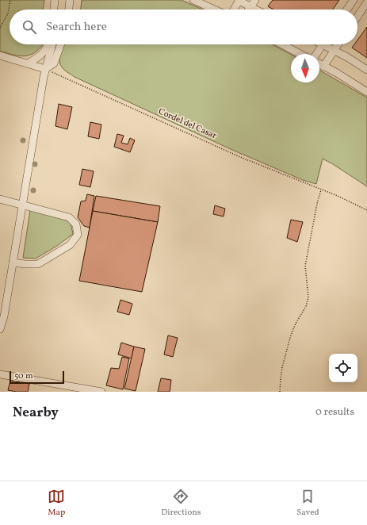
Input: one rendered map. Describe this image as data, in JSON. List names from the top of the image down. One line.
{"streets":{"path":["Cordel del Casar"]},"scale_bar":"50 m","north":"bottom","page":{"search":"Search here","scale":"50 m","heading":["Nearby","0 results"],"nav":["Map","Directions","Saved"]}}
